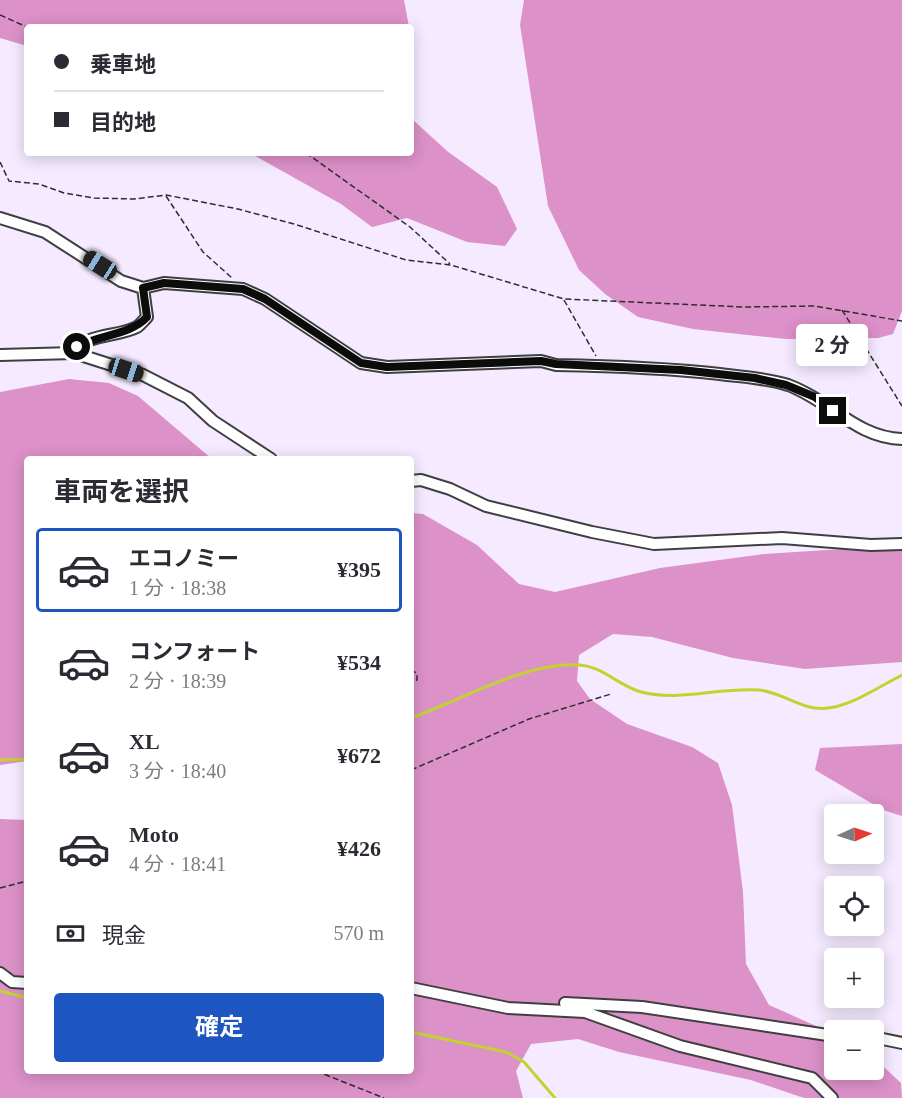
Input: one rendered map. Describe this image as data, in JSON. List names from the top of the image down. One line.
{"north":"right","page":{"banner":["乗車地","目的地"],"bubble":"2 分","heading":"車両を選択","list":[{"name":"エコノミー","note":"1 分 · 18:38","value":"¥395"},{"name":"コンフォート","note":"2 分 · 18:39","value":"¥534"},{"name":"XL","note":"3 分 · 18:40","value":"¥672"},{"name":"Moto","note":"4 分 · 18:41","value":"¥426"}],"map_buttons":["+","−"],"pay":["現金","570 m"],"buttons":"確定"}}
